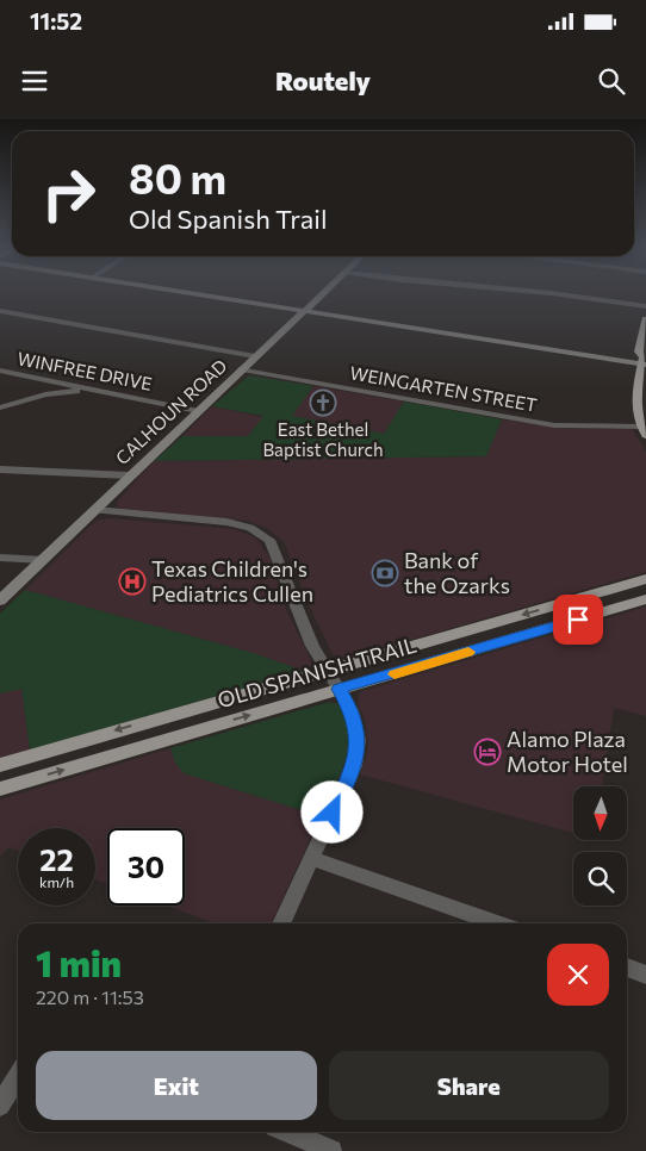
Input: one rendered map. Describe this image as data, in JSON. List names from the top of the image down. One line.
{"streets":{"main road":["CALHOUN ROAD","OLD SPANISH TRAIL"],"street":["WINFREE DRIVE","WEINGARTEN STREET"]},"crossings":[["WINFREE DRIVE","CALHOUN ROAD"],["WEINGARTEN STREET","CALHOUN ROAD"]],"places":{"church":["East Bethel Baptist Church"],"bank":["Bank of the Ozarks"],"hospital":["Texas Children's Pediatrics Cullen"],"hotel":["Alamo Plaza Motor Hotel"]},"north":"bottom","page":{"status":"11:52","header":"Routely","turn":["80 m","Old Spanish Trail"],"speed":"22 km/h","limit":"30","heading":["1 min","220 m · 11:53"],"buttons":["Exit","Share"]}}
